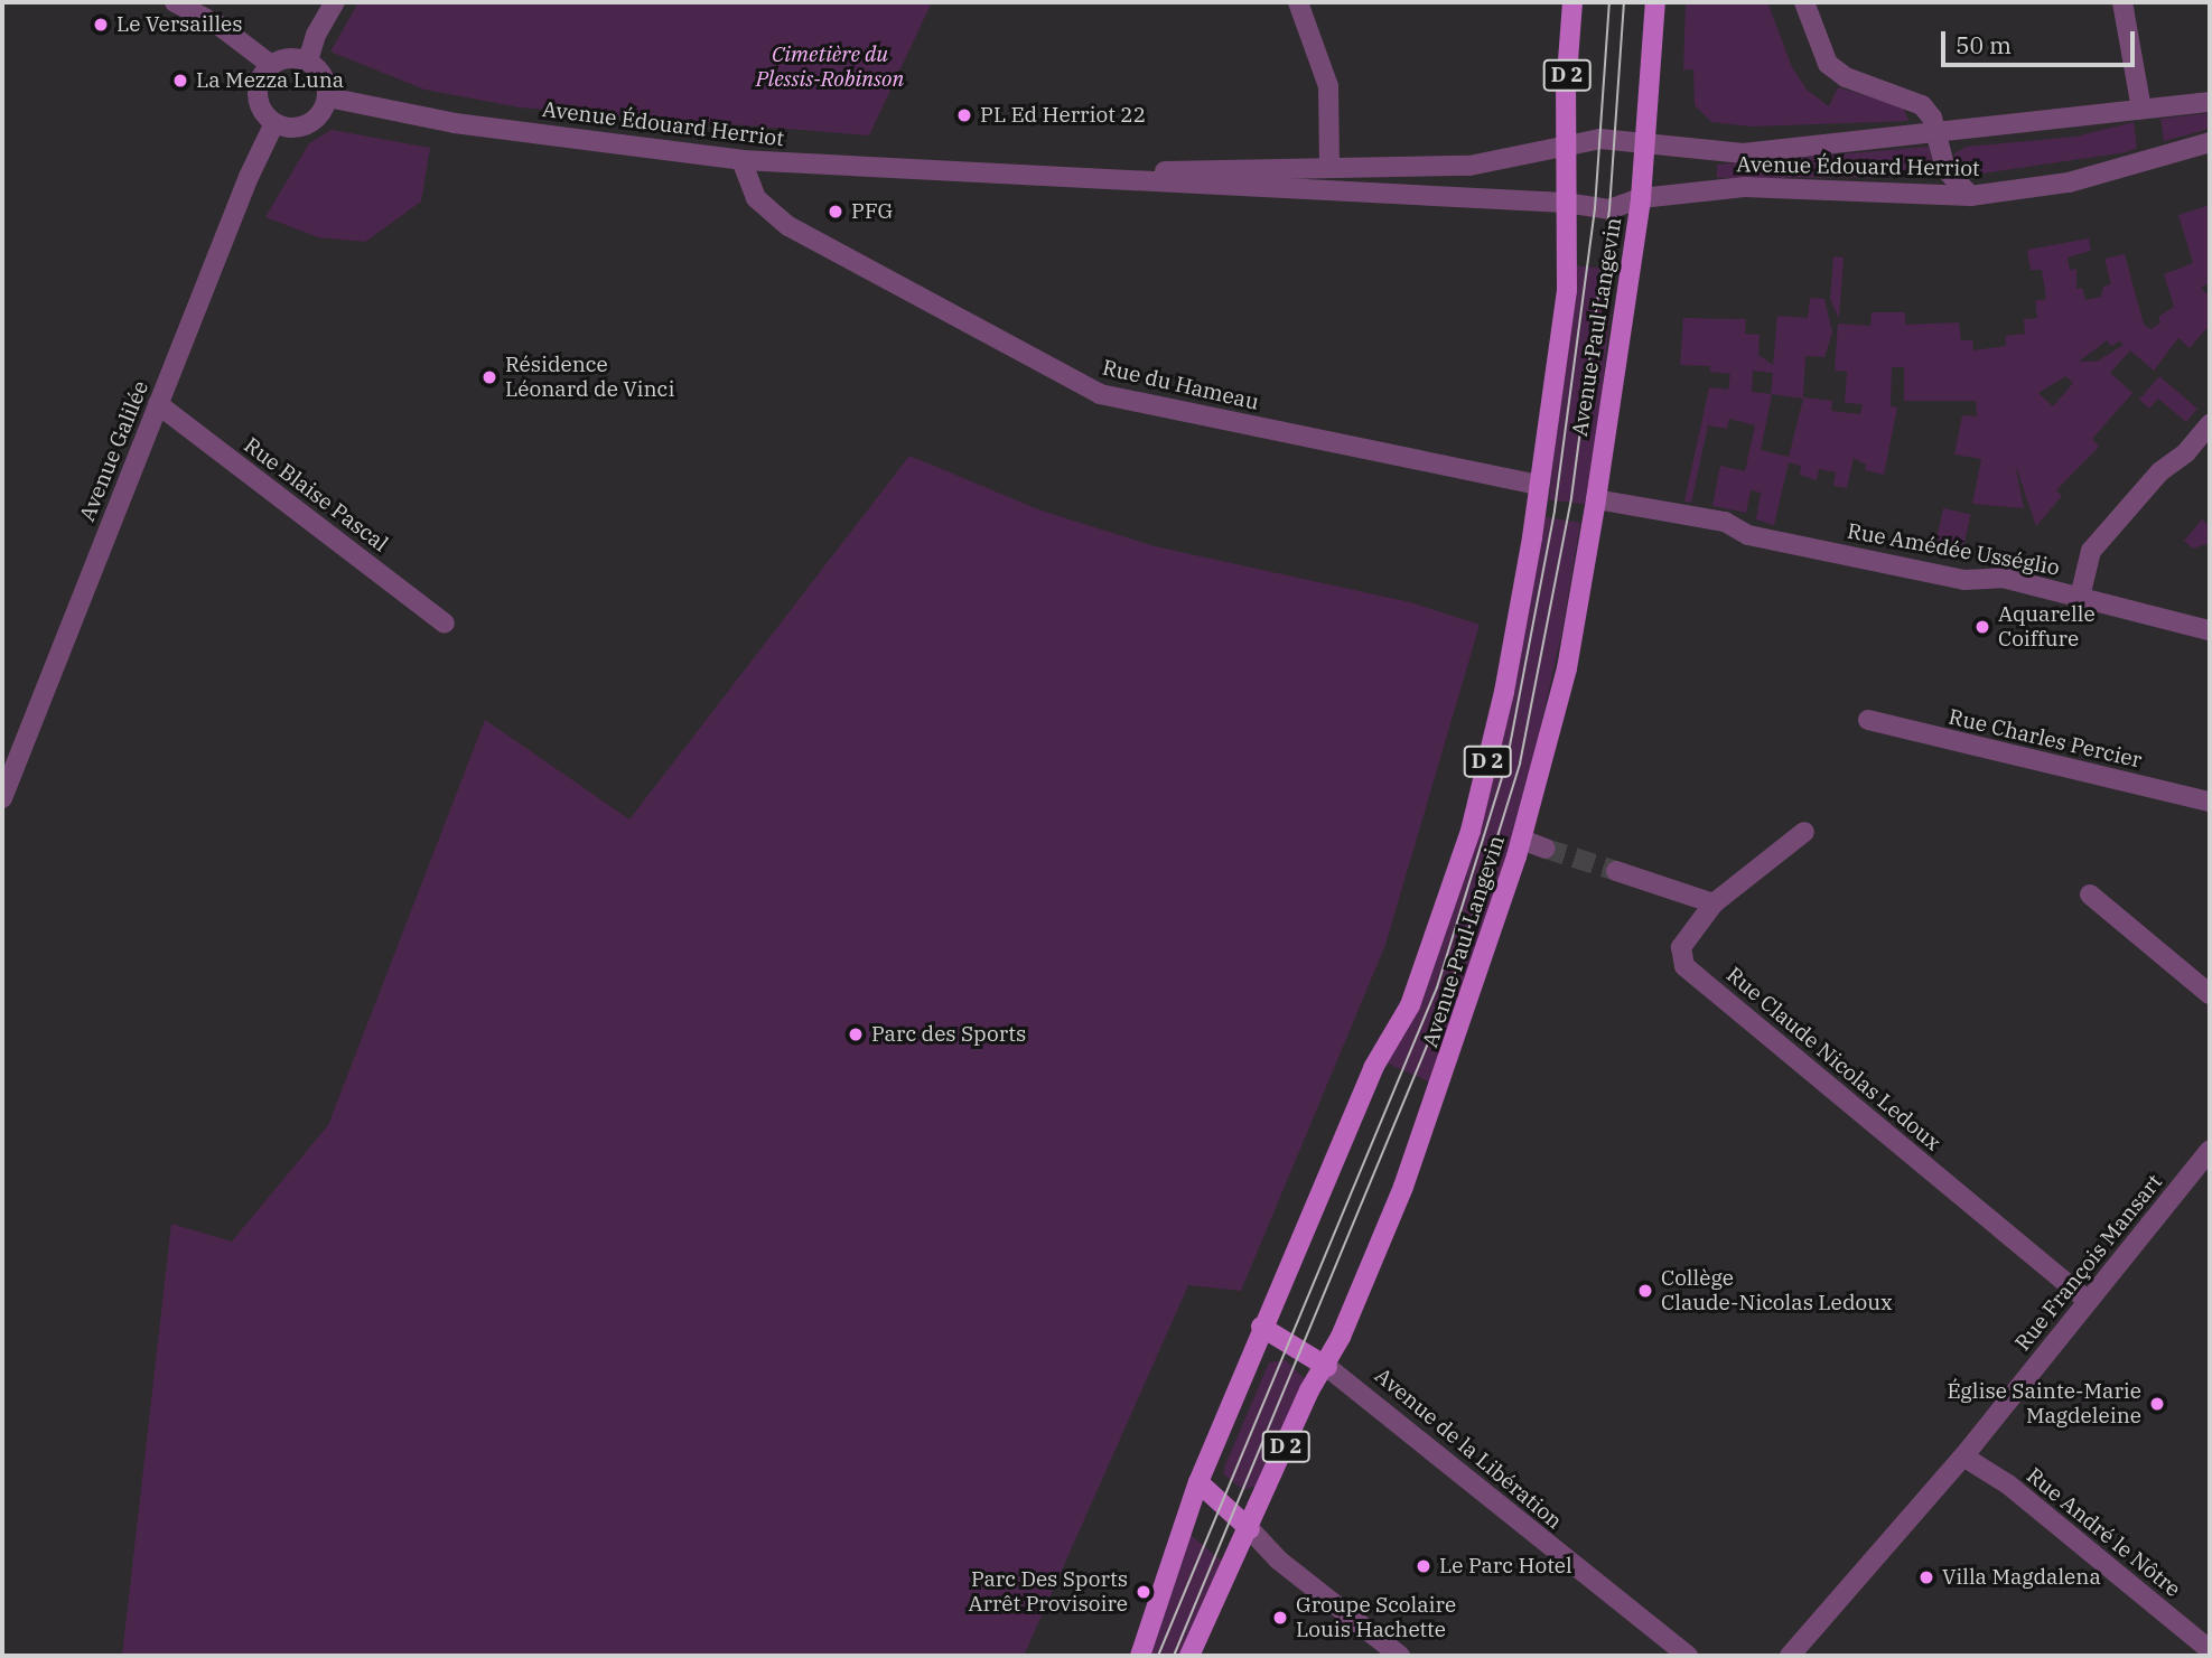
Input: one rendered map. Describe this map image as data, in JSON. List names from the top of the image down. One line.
{"streets":{"main road":["D 2","Avenue Paul Langevin"],"street":["Avenue Édouard Herriot","Rue du Hameau","Avenue Galilée","Rue Blaise Pascal","Rue Amédée Usséglio","Rue Charles Percier","Rue Claude Nicolas Ledoux","Rue François Mansart","Avenue de la Libération","Rue André le Nôtre"]},"crossings":[["Avenue Édouard Herriot","Avenue Paul Langevin"],["Avenue Édouard Herriot","Rue du Hameau"],["Avenue Édouard Herriot","Avenue Galilée"],["Avenue Paul Langevin","Rue du Hameau"],["Avenue Paul Langevin","Rue Amédée Usséglio"],["Avenue Paul Langevin","Avenue de la Libération"],["Avenue Galilée","Rue Blaise Pascal"],["Rue Claude Nicolas Ledoux","Rue François Mansart"],["Rue François Mansart","Rue André le Nôtre"]],"parks":["Cimetière du Plessis-Robinson"],"places":["Le Versailles","La Mezza Luna","PL Ed Herriot 22","PFG","Résidence Léonard de Vinci","Aquarelle Coiffure","Parc des Sports","Collège Claude-Nicolas Ledoux","Église Sainte-Marie Magdeleine","Le Parc Hotel","Villa Magdalena","Parc Des Sports Arrêt Provisoire","Groupe Scolaire Louis Hachette"],"scale_bar":"50 m"}
